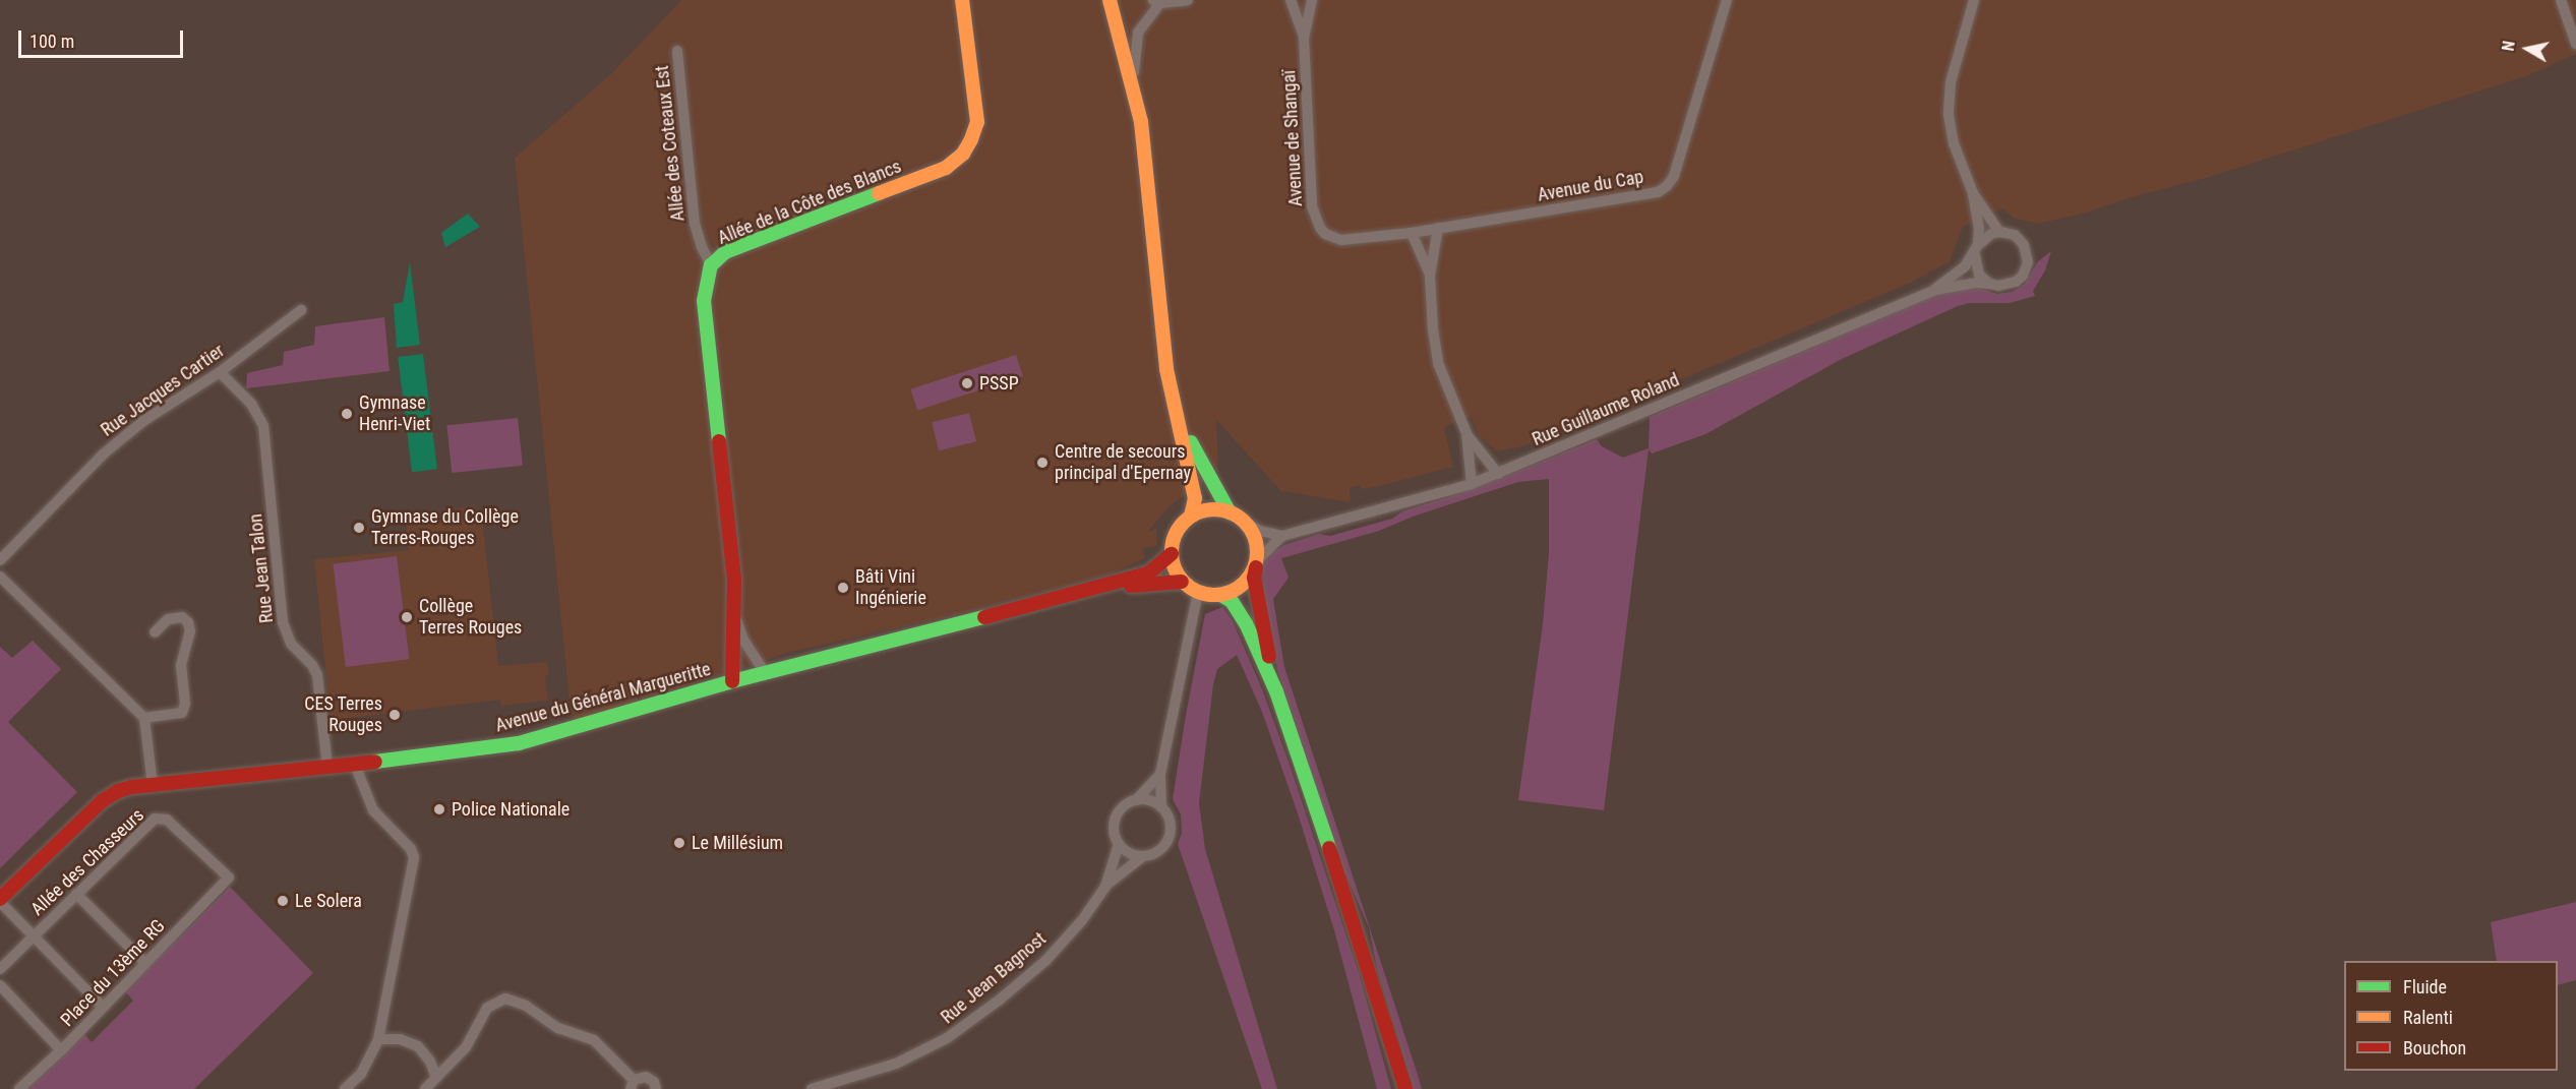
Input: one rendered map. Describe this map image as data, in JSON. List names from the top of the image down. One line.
{"streets":{"street":["Avenue de Shangaï","Allée des Coteaux Est","Avenue du Cap","Allée de la Côte des Blancs","Rue Jacques Cartier","Rue Guillaume Roland","Rue Jean Talon","Avenue du Général Margueritte","Allée des Chasseurs","Place du 13ème RG","Rue Jean Bagnost"]},"crossings":[["Avenue de Shangaï","Avenue du Cap"],["Allée des Coteaux Est","Allée de la Côte des Blancs"],["Allée de la Côte des Blancs","Avenue du Général Margueritte"],["Rue Jacques Cartier","Rue Jean Talon"],["Rue Jean Talon","Avenue du Général Margueritte"],["Avenue du Général Margueritte","Rue Jean Bagnost"],["Allée des Chasseurs","Place du 13ème RG"]],"places":["PSSP","Gymnase Henri-Viet","Centre de secours principal d'Epernay","Gymnase du Collège Terres-Rouges","Bâti Vini Ingénierie","Collège Terres Rouges","CES Terres Rouges","Police Nationale","Le Millésium","Le Solera"],"legend":["Fluide","Ralenti","Bouchon"],"scale_bar":"100 m","north":"left"}
